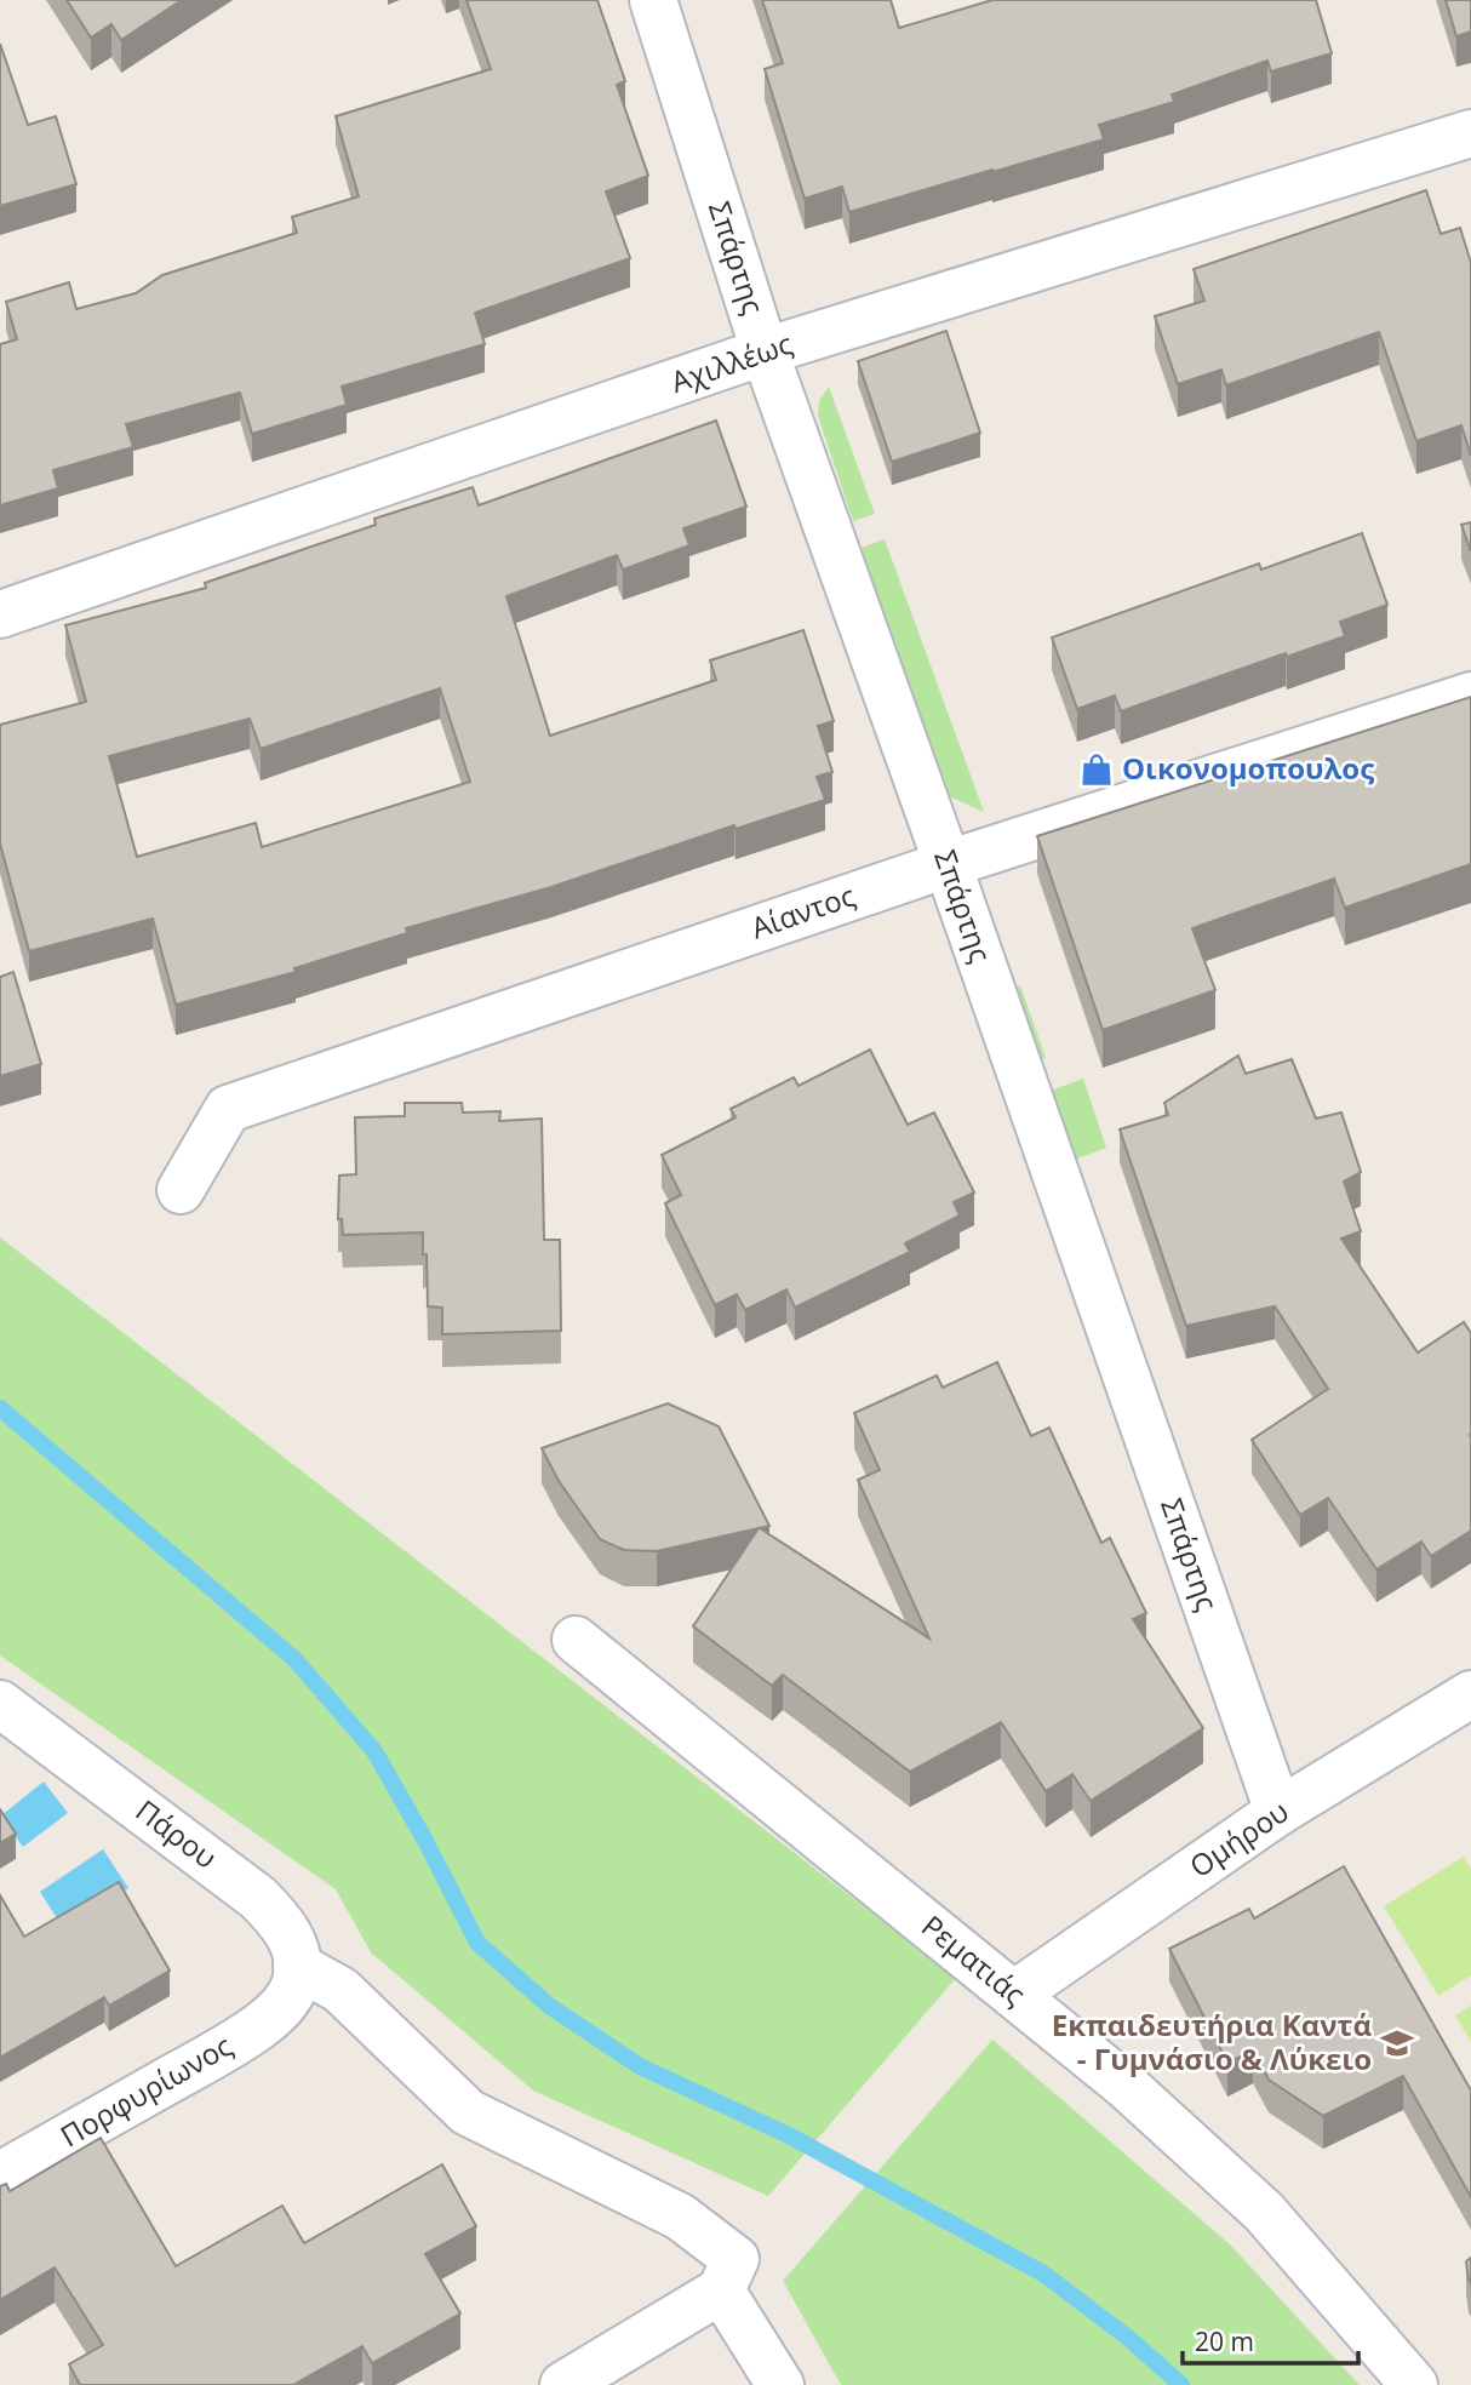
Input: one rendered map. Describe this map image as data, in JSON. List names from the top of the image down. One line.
{"streets":{"street":["Σπάρτης","Αχιλλέως","Αίαντος","Πάρου","Ομήρου","Ρεματιάς","Πορφυρίωνος"]},"crossings":[["Σπάρτης","Αχιλλέως"],["Σπάρτης","Αίαντος"],["Σπάρτης","Ομήρου"],["Πάρου","Πορφυρίωνος"],["Ομήρου","Ρεματιάς"]],"places":{"shop":["Οικονομοπουλος"],"school or university":["Εκπαιδευτήρια Καντά - Γυμνάσιο & Λύκειο"]},"scale_bar":"20 m"}
